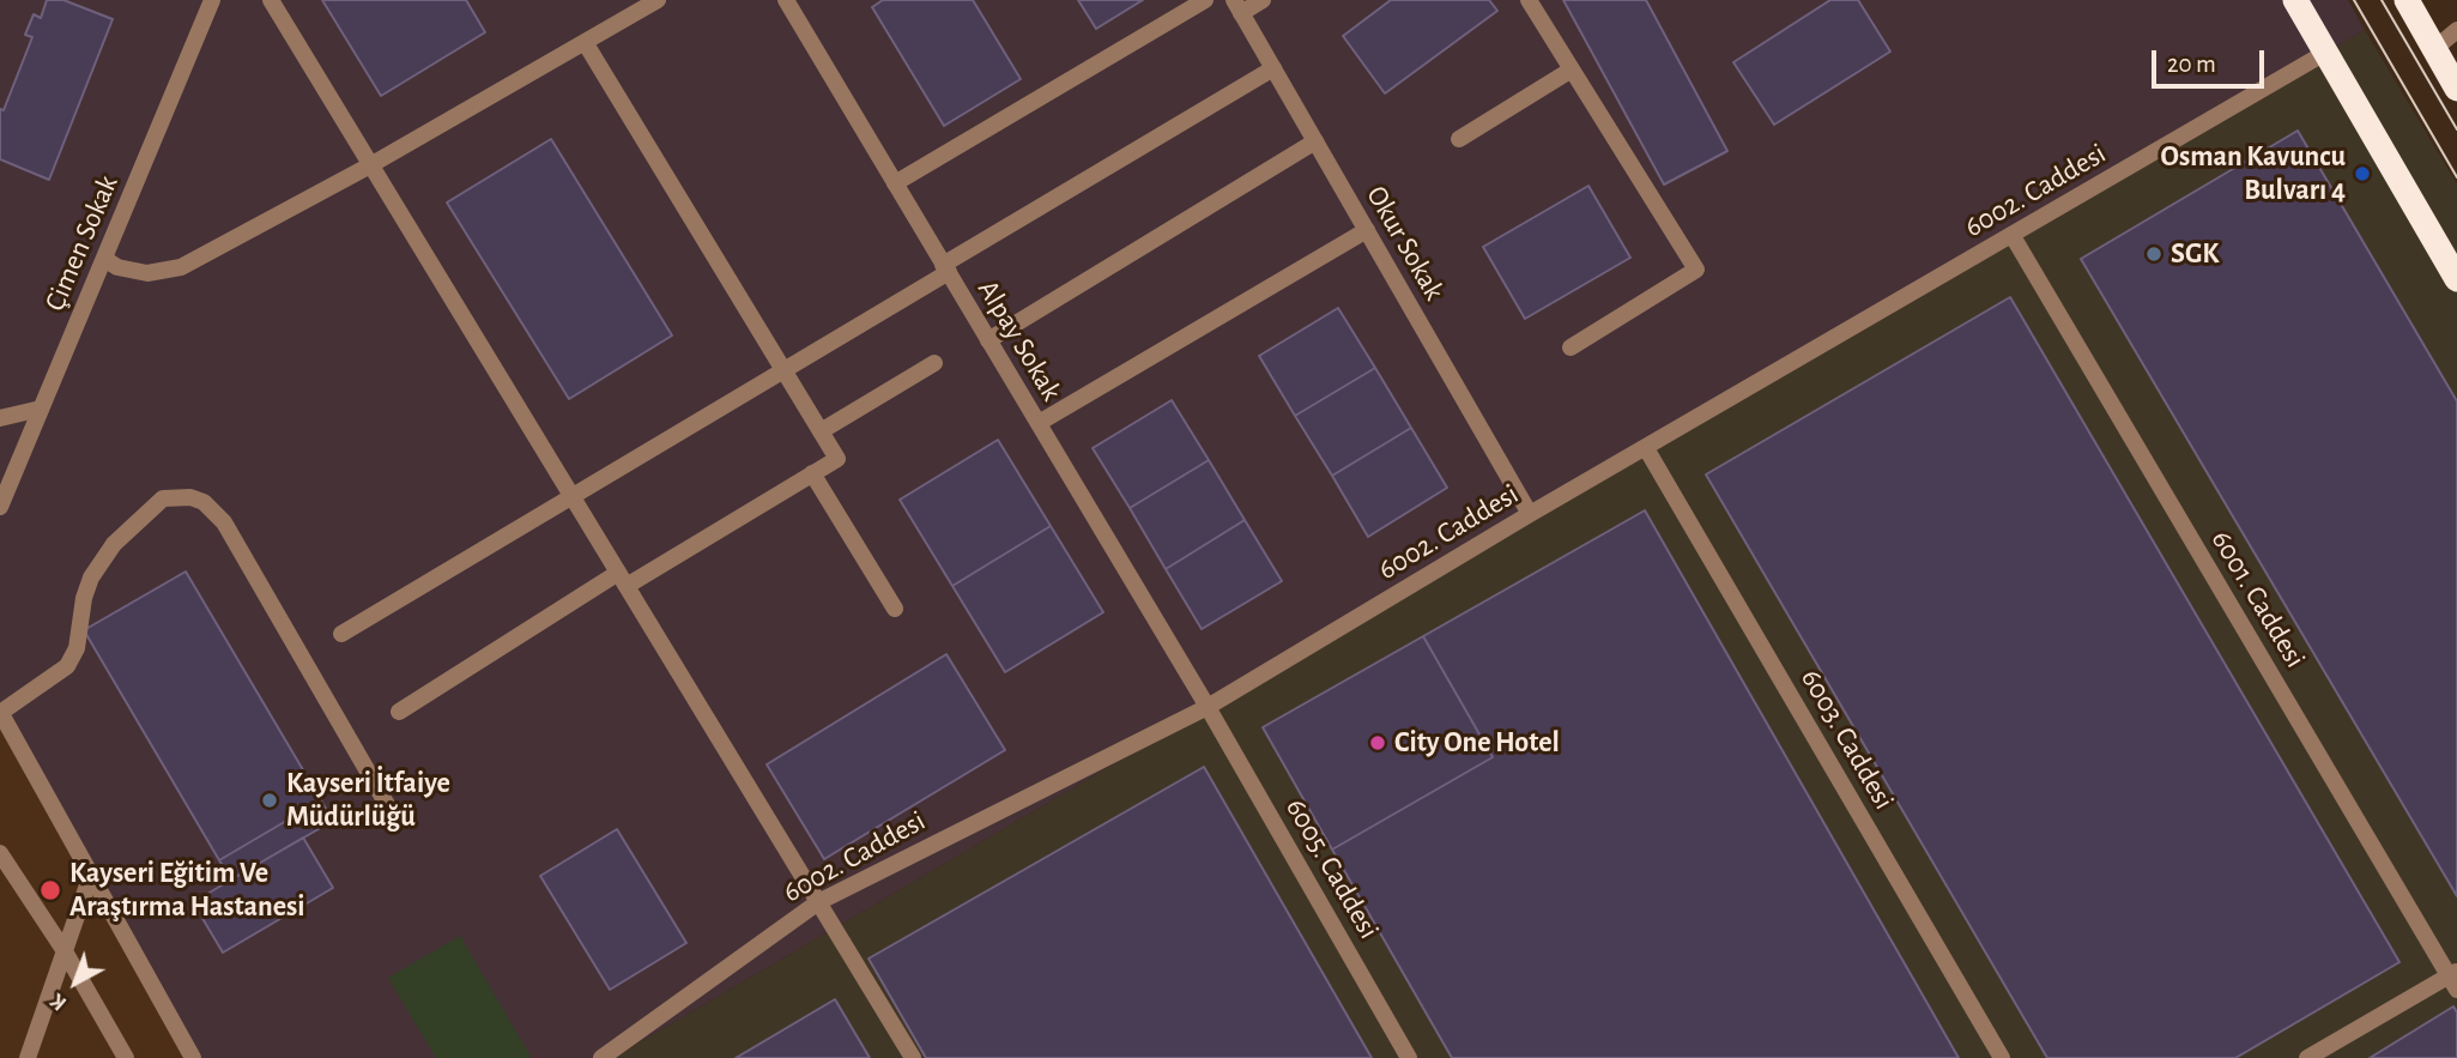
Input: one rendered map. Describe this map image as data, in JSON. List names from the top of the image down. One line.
{"streets":{"street":["6002. Caddesi","Çimen Sokak","Okur Sokak","Alpay Sokak","6001. Caddesi","6003. Caddesi","6005. Caddesi"]},"crossings":[["6002. Caddesi","Okur Sokak"],["6002. Caddesi","Alpay Sokak"],["6002. Caddesi","6001. Caddesi"],["6002. Caddesi","6003. Caddesi"],["6002. Caddesi","6005. Caddesi"],["Alpay Sokak","6005. Caddesi"]],"places":["Osman Kavuncu Bulvarı 4","SGK","City One Hotel","Kayseri İtfaiye Müdürlüğü","Kayseri Eğitim Ve Araştırma Hastanesi"],"scale_bar":"20 m","north":"bottom left"}
